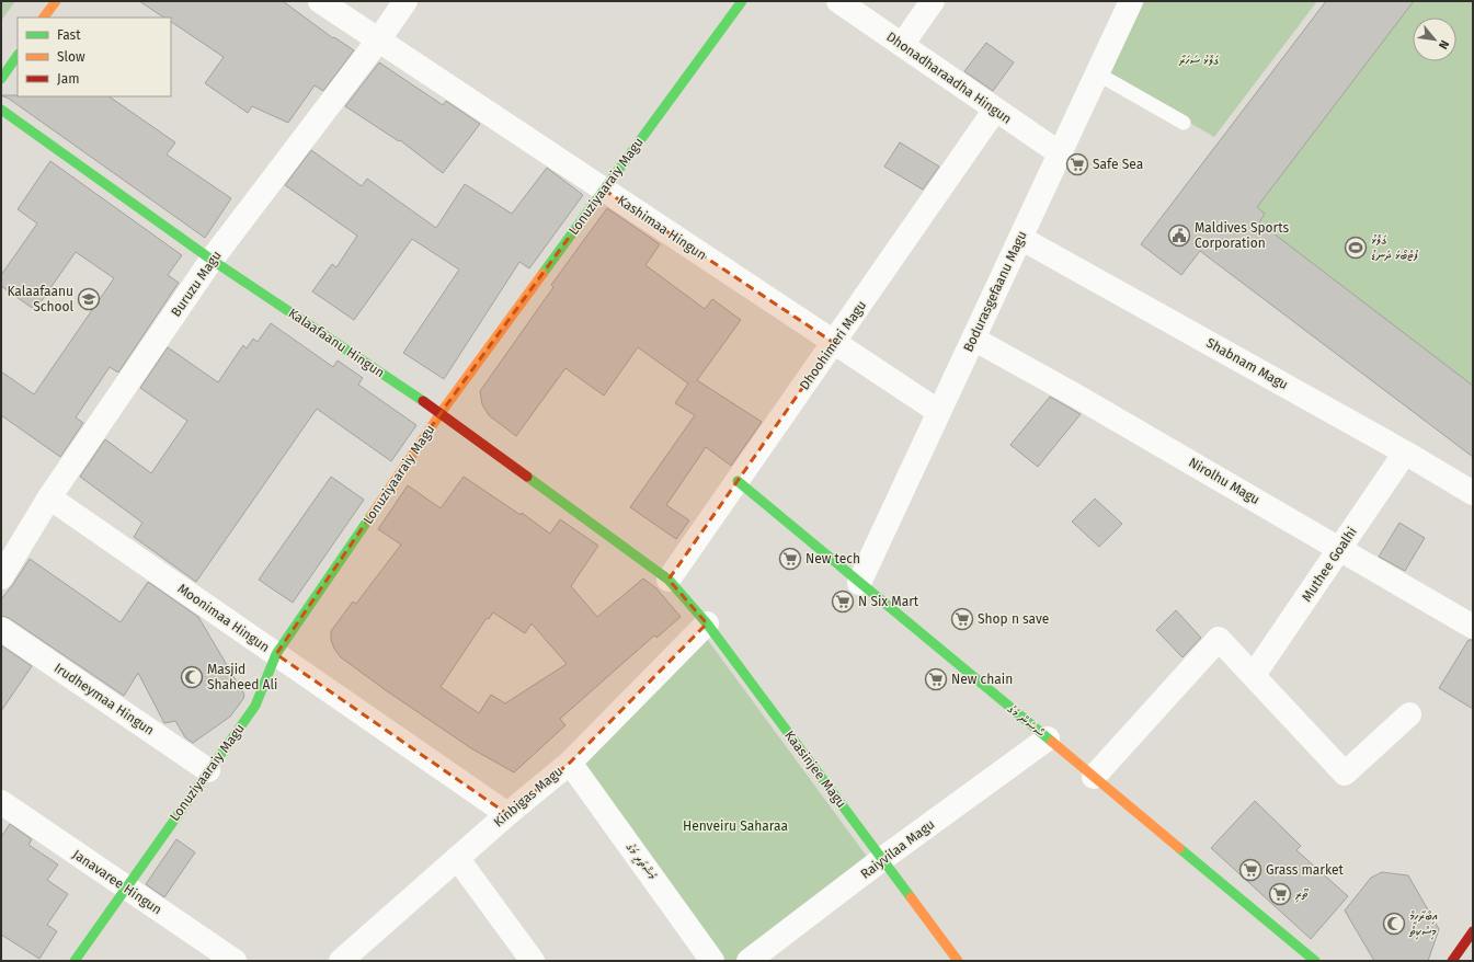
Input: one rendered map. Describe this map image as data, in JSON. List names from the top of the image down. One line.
{"streets":{"street":["Dhonadharaadha Hingun","Lonuziyaaraiy Magu","Kashimaa Hingun","Buruzu Magu","Bodurasgefaanu Magu","Kalaafaanu Hingun","Dhoohimeri Magu","Shabnam Magu","Nirolhu Magu","Muthee Goalhi","Moonimaa Hingun","Irudheymaa Hingun","ސޯސަން މަގު","Kaasinjee Magu","Kinbigas Magu","Raiyvilaa Magu","މުޝްތަރީ މަގު","Janavaree Hingun"]},"crossings":[["Dhonadharaadha Hingun","Bodurasgefaanu Magu"],["Dhonadharaadha Hingun","Dhoohimeri Magu"],["Lonuziyaaraiy Magu","Kashimaa Hingun"],["Lonuziyaaraiy Magu","Kalaafaanu Hingun"],["Lonuziyaaraiy Magu","Moonimaa Hingun"],["Lonuziyaaraiy Magu","Irudheymaa Hingun"],["Lonuziyaaraiy Magu","Janavaree Hingun"],["Kashimaa Hingun","Buruzu Magu"],["Kashimaa Hingun","Bodurasgefaanu Magu"],["Kashimaa Hingun","Dhoohimeri Magu"],["Buruzu Magu","Kalaafaanu Hingun"],["Buruzu Magu","Moonimaa Hingun"],["Bodurasgefaanu Magu","Shabnam Magu"],["Bodurasgefaanu Magu","Nirolhu Magu"],["Bodurasgefaanu Magu","ސޯސަން މަގު"],["Kalaafaanu Hingun","Dhoohimeri Magu"],["Kalaafaanu Hingun","Kaasinjee Magu"],["Dhoohimeri Magu","ސޯސަން މަގު"],["Dhoohimeri Magu","Kaasinjee Magu"],["Shabnam Magu","Muthee Goalhi"],["Nirolhu Magu","Muthee Goalhi"],["Moonimaa Hingun","Kinbigas Magu"],["ސޯސަން މަގު","Raiyvilaa Magu"],["Kaasinjee Magu","Kinbigas Magu"],["Kaasinjee Magu","Raiyvilaa Magu"],["Kinbigas Magu","މުޝްތަރީ މަގު"]],"parks":["ގަލޮޅު ސަހަރާ","Henveiru Saharaa"],"places":{"supermarket":["Safe Sea","New tech","N Six Mart","Shop n save","New chain","Grass market","ތޫރި"],"public building":["Maldives Sports Corporation"],"sports":["ގަލޮޅު ފުޓްބޯޅަ ދަނޑު"],"school or university":["Kalaafaanu School"],"mosque":["Masjid Shaheed Ali","އިބްރާހީމް މިސްކިތް"]},"legend":["Fast","Slow","Jam"],"north":"bottom right"}
